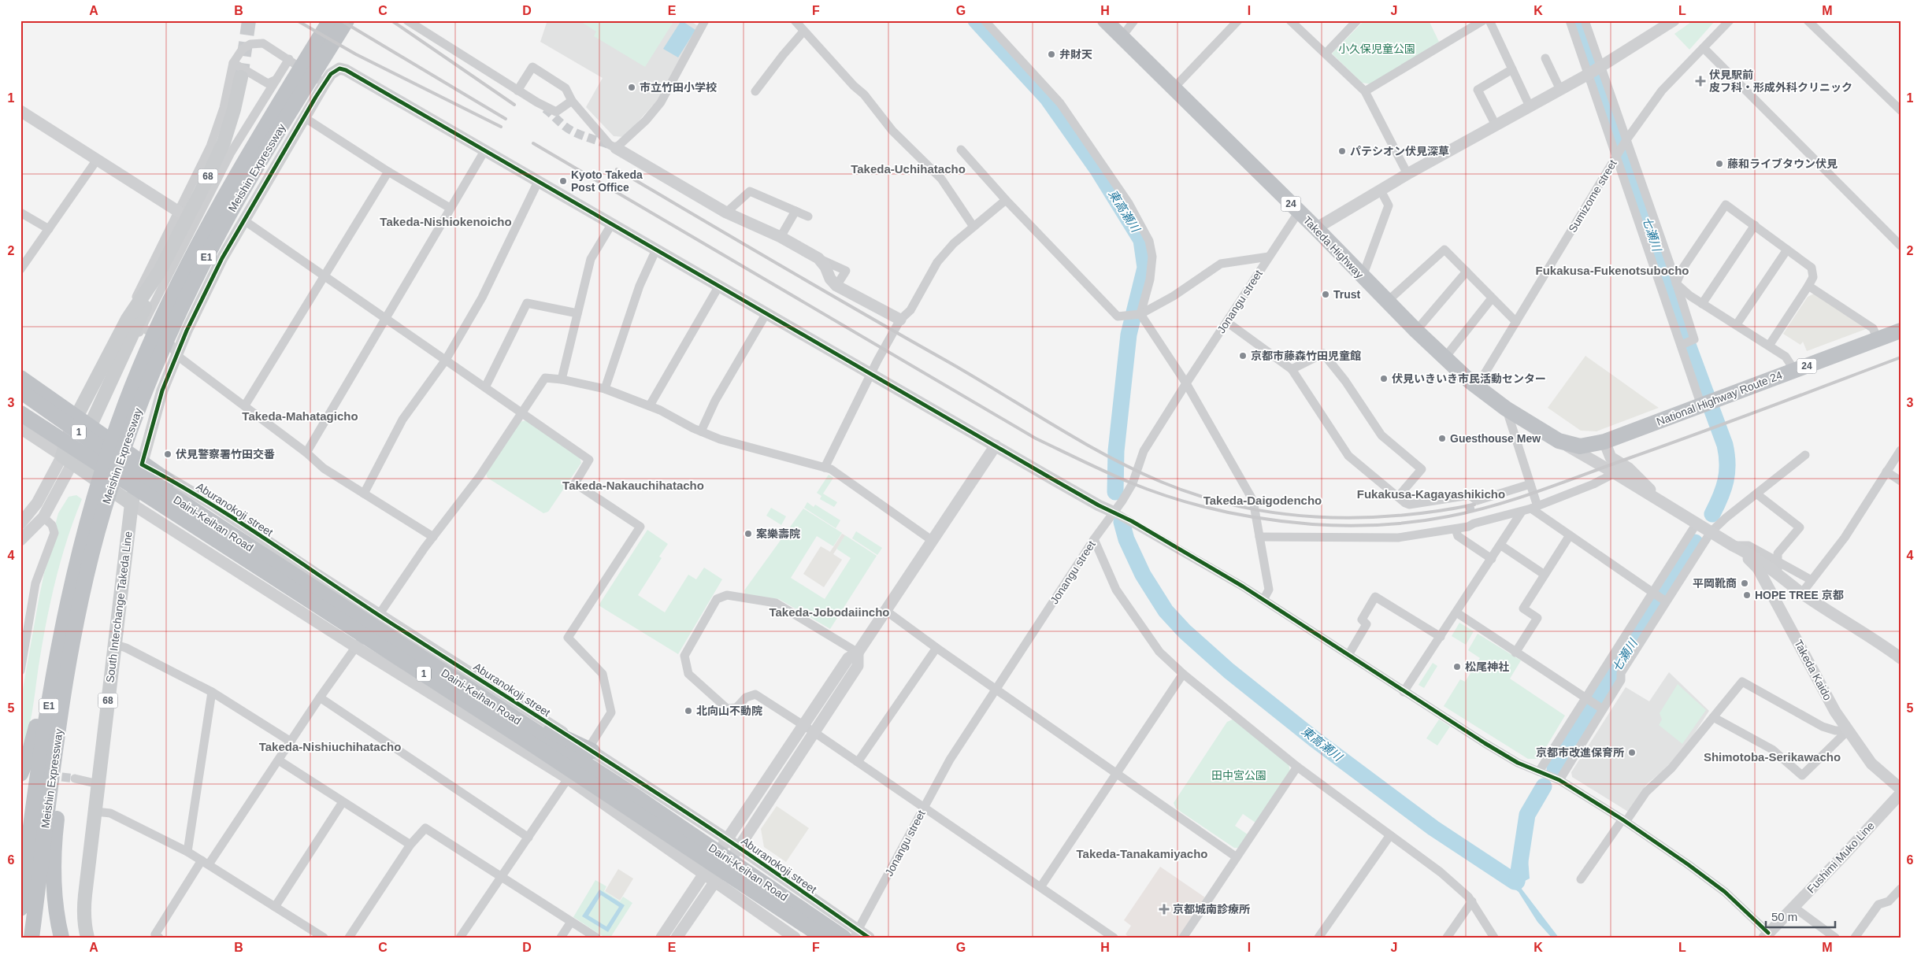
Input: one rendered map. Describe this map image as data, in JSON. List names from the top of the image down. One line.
{"streets":{"highway":["Meishin Expressway","24","Takeda Highway","E1","National Highway Route 24","1","Daini-Keihan Road"],"main road":["68","Aburanokoji street","South Interchange Takeda Line"],"street":["Sumizome street","Jonangu street","Takeda Kaido","Fushimi Muko Line"]},"crossings":[["68","Aburanokoji street"],["Sumizome street","Takeda Highway"],["Takeda Highway","Jonangu street"],["Takeda Highway","National Highway Route 24"],["Takeda Highway","Takeda Kaido"],["Jonangu street","Aburanokoji street"],["National Highway Route 24","Takeda Kaido"],["Aburanokoji street","South Interchange Takeda Line"]],"districts":["Takeda-Uchihatacho","Takeda-Nishiokenoicho","Fukakusa-Fukenotsubocho","Takeda-Mahatagicho","Takeda-Nakauchihatacho","Fukakusa-Kagayashikicho","Takeda-Daigodencho","Takeda-Jobodaiincho","Takeda-Nishiuchihatacho","Shimotoba-Serikawacho","Takeda-Tanakamiyacho"],"water":["東高瀬川","七瀬川"],"parks":["小久保児童公園","田中宮公園"],"places":{"other":["弁財天","市立竹田小学校","パテシオン伏見深草","藤和ライブタウン伏見","Kyoto Takeda Post Office","Trust","京都市藤森竹田児童館","伏見いきいき市民活動センター","Guesthouse Mew","伏見警察署竹田交番","案樂壽院","平岡靴商","HOPE TREE 京都","松尾神社","北向山不動院","京都市改進保育所"],"health":["伏見駅前 皮フ科・形成外科クリニック","京都城南診療所"]},"scale_bar":"50 m","grid":{"columns":["A","B","C","D","E","F","G","H","I","J","K","L","M"],"rows":["1","2","3","4","5","6"]}}
